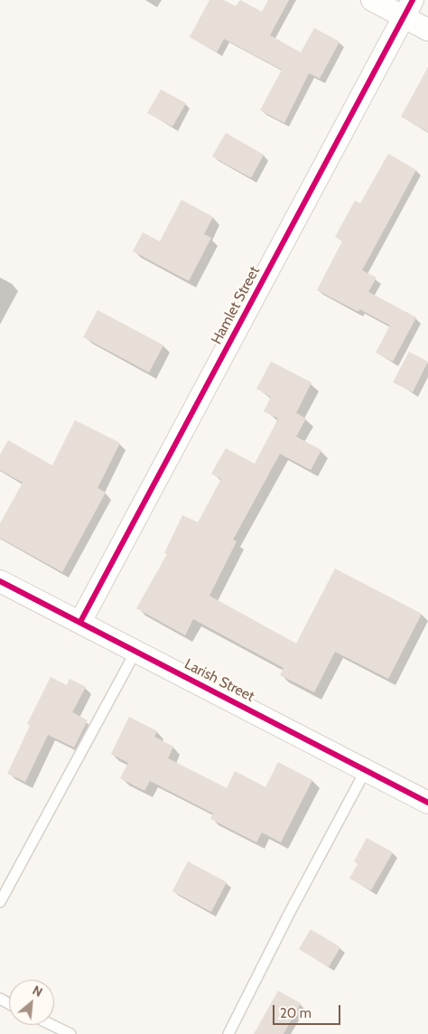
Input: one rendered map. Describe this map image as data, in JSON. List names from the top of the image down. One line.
{"streets":{"street":["Hamlet Street","Larish Street"]},"crossings":[["Hamlet Street","Larish Street"]],"scale_bar":"20 m","north":"top right"}
